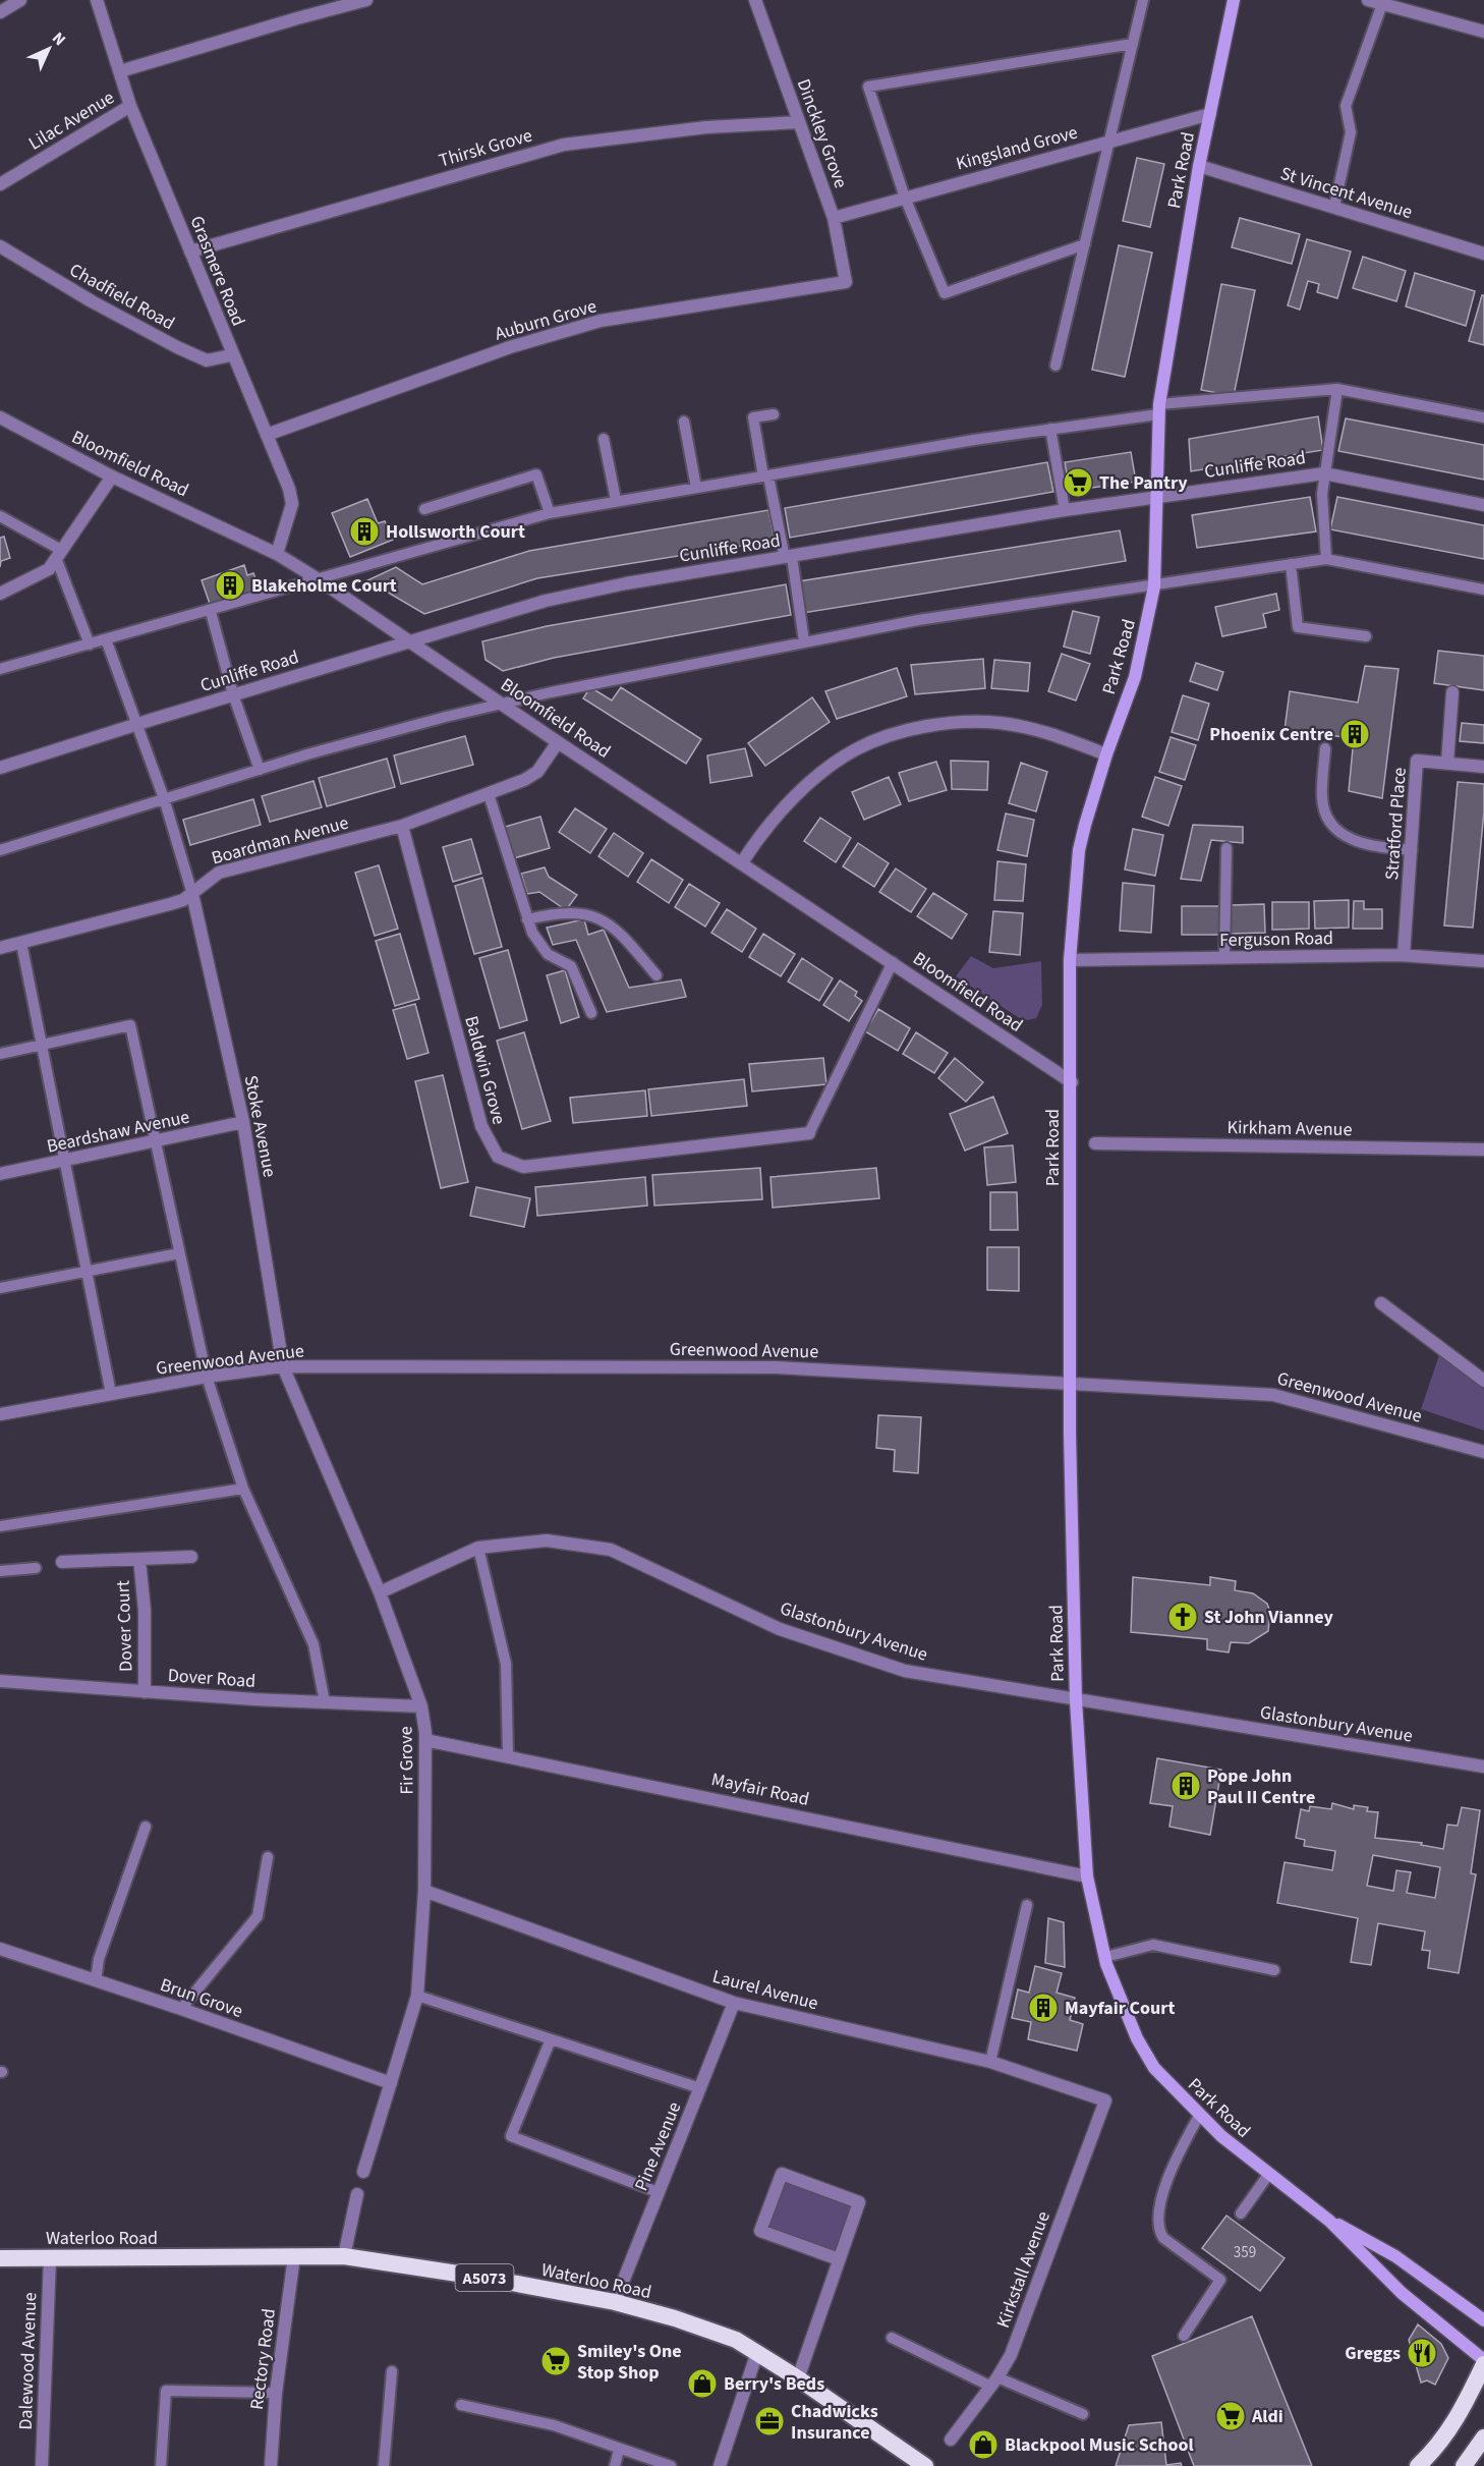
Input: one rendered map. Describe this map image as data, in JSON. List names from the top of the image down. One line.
{"streets":{"highway":["Waterloo Road","A5073"],"main road":["Park Road"],"street":["Lilac Avenue","Dinckley Grove","Thirsk Grove","Kingsland Grove","St Vincent Avenue","Grasmere Road","Chadfield Road","Auburn Grove","Bloomfield Road","Cunliffe Road","Stratford Place","Boardman Avenue","Ferguson Road","Baldwin Grove","Stoke Avenue","Kirkham Avenue","Beardshaw Avenue","Greenwood Avenue","Dover Court","Glastonbury Avenue","Dover Road","Fir Grove","Mayfair Road","Laurel Avenue","Brun Grove","Pine Avenue","Kirkstall Avenue","Rectory Road","Dalewood Avenue"]},"crossings":[["Lilac Avenue","Grasmere Road"],["Dinckley Grove","Thirsk Grove"],["Dinckley Grove","Kingsland Grove"],["Dinckley Grove","Auburn Grove"],["Thirsk Grove","Grasmere Road"],["Kingsland Grove","Park Road"],["Park Road","St Vincent Avenue"],["Park Road","Bloomfield Road"],["Park Road","Cunliffe Road"],["Park Road","Ferguson Road"],["Park Road","Greenwood Avenue"],["Park Road","Glastonbury Avenue"],["Park Road","Mayfair Road"],["Grasmere Road","Chadfield Road"],["Grasmere Road","Auburn Grove"],["Grasmere Road","Bloomfield Road"],["Bloomfield Road","Cunliffe Road"],["Bloomfield Road","Boardman Avenue"],["Stratford Place","Ferguson Road"],["Boardman Avenue","Baldwin Grove"],["Boardman Avenue","Stoke Avenue"],["Stoke Avenue","Beardshaw Avenue"],["Stoke Avenue","Greenwood Avenue"],["Stoke Avenue","Fir Grove"],["Greenwood Avenue","Fir Grove"],["Dover Court","Dover Road"],["Glastonbury Avenue","Fir Grove"],["Dover Road","Fir Grove"],["Fir Grove","Mayfair Road"],["Fir Grove","Laurel Avenue"],["Fir Grove","Brun Grove"],["Laurel Avenue","Pine Avenue"],["Laurel Avenue","Kirkstall Avenue"],["Pine Avenue","Waterloo Road"],["Waterloo Road","Rectory Road"],["Waterloo Road","Dalewood Avenue"]],"places":{"supermarket":["The Pantry","Smiley's One Stop Shop","Aldi"],"building":["Hollsworth Court","Blakeholme Court","Phoenix Centre","Pope John Paul II Centre","Mayfair Court"],"church":["St John Vianney"],"restaurant":["Greggs"],"shop":["Berry's Beds","Blackpool Music School"],"office":["Chadwicks Insurance"]},"house_numbers":["359"],"north":"top right"}
